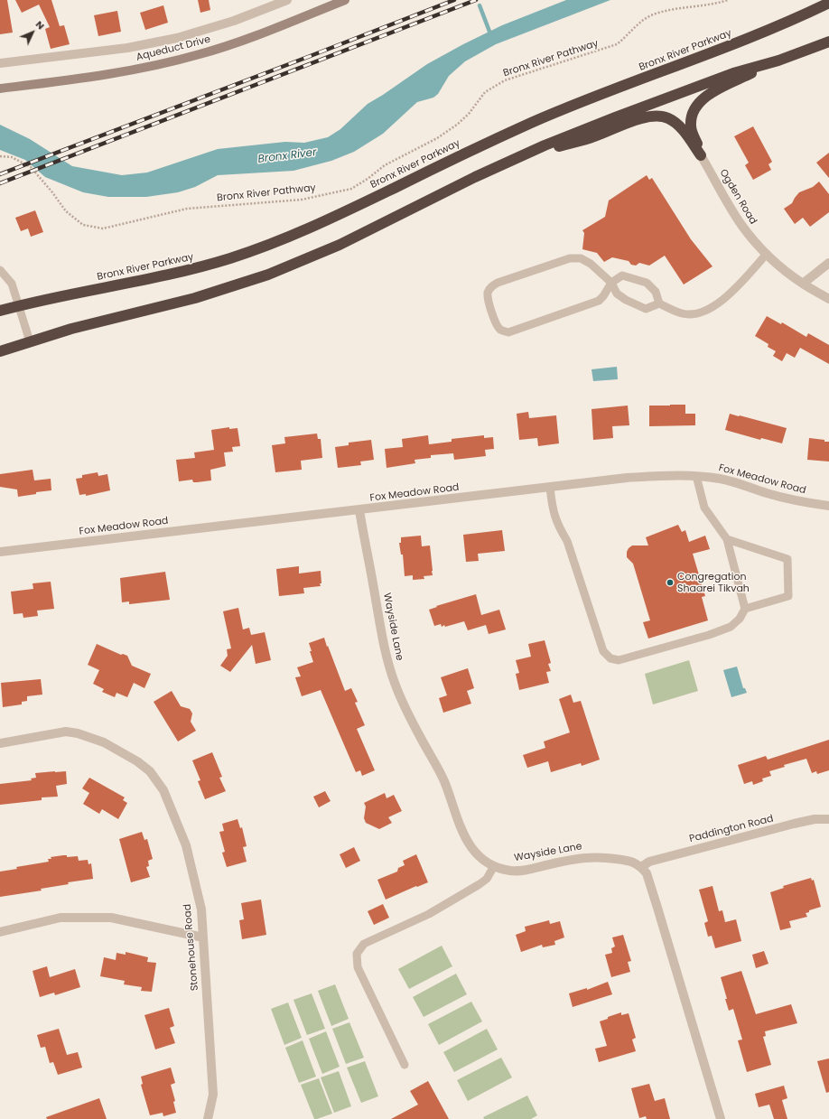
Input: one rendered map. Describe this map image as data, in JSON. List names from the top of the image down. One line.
{"streets":{"highway":["Bronx River Parkway"],"street":["Aqueduct Drive","Ogden Road","Fox Meadow Road","Wayside Lane","Paddington Road","Stonehouse Road"],"path":["Bronx River Pathway"]},"crossings":[["Fox Meadow Road","Wayside Lane"],["Wayside Lane","Paddington Road"]],"water":["Bronx River"],"places":["Congregation Shaarei Tikvah"],"north":"top right"}
